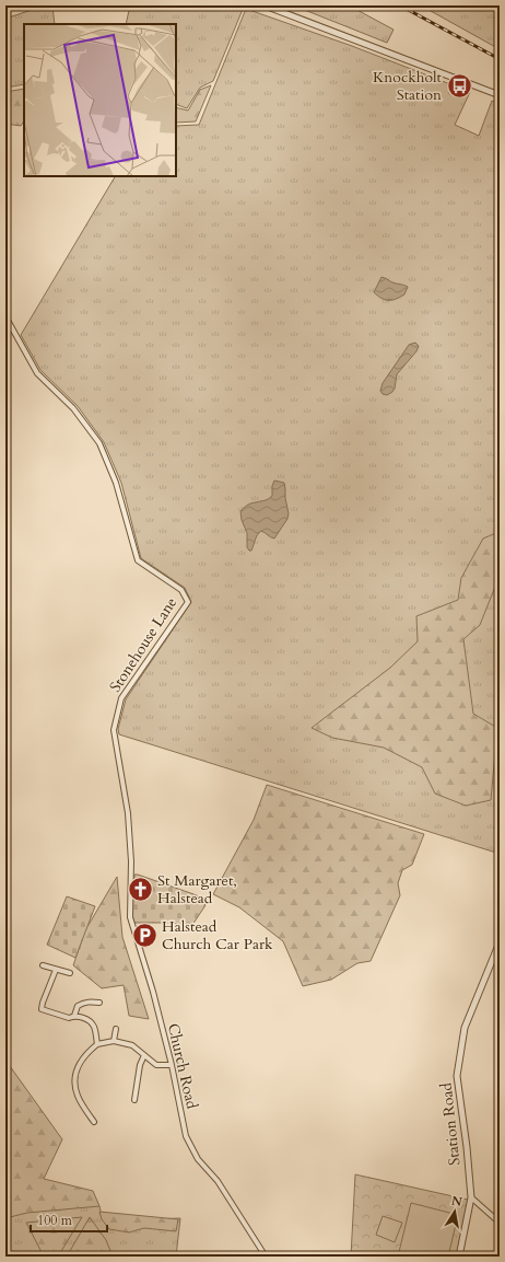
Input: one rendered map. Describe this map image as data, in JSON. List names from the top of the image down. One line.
{"streets":{"street":["Stonehouse Lane","Church Road","Station Road"]},"crossings":[["Stonehouse Lane","Church Road"]],"places":{"bus stop":["Knockholt Station"],"church":["St Margaret, Halstead"],"parking":["Halstead Church Car Park"]},"scale_bar":"100 m","north":"top"}
